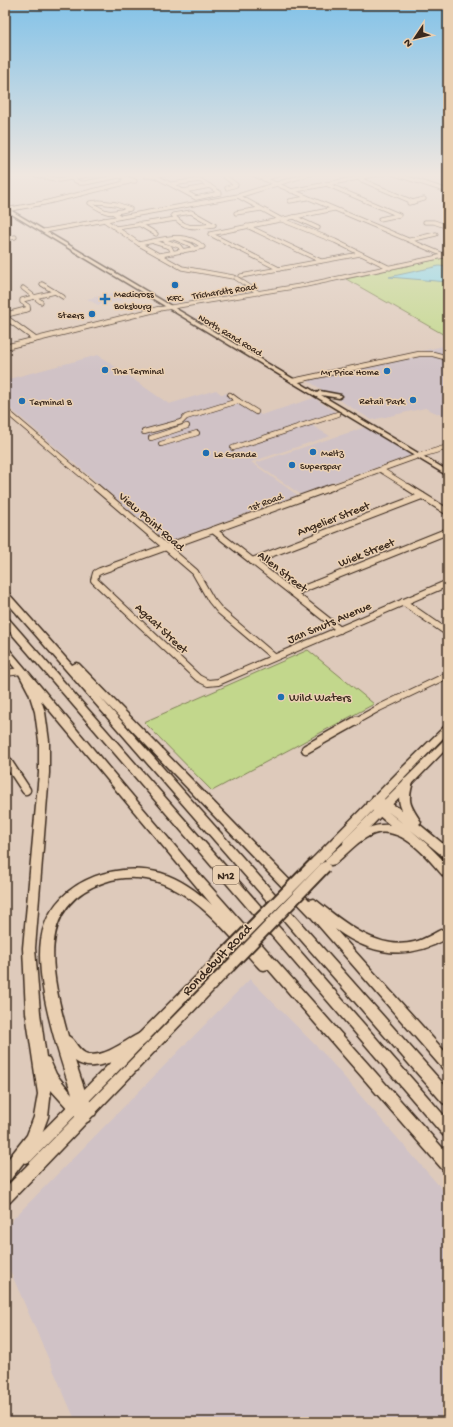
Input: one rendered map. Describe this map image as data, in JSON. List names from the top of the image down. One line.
{"streets":{"highway":["N12"],"main road":["North Rand Road","Rondebult Road"],"street":["Trichardts Road","1st Road","Angelier Street","View Point Road","Wiek Street","Allen Street","Jan Smuts Avenue","Agaat Street"]},"crossings":[["Trichardts Road","North Rand Road"],["North Rand Road","1st Road"],["1st Road","View Point Road"],["1st Road","Allen Street"],["1st Road","Agaat Street"],["Angelier Street","Allen Street"],["View Point Road","Jan Smuts Avenue"],["Wiek Street","Allen Street"],["Allen Street","Jan Smuts Avenue"],["Jan Smuts Avenue","Agaat Street"]],"places":{"other":["KFC","Steers","The Terminal","Mr Price Home","Retail Park","Terminal B","Meltz","Le Grande","Superspar","Wild Waters"],"health":["Medicross Boksburg"]},"north":"bottom left"}
